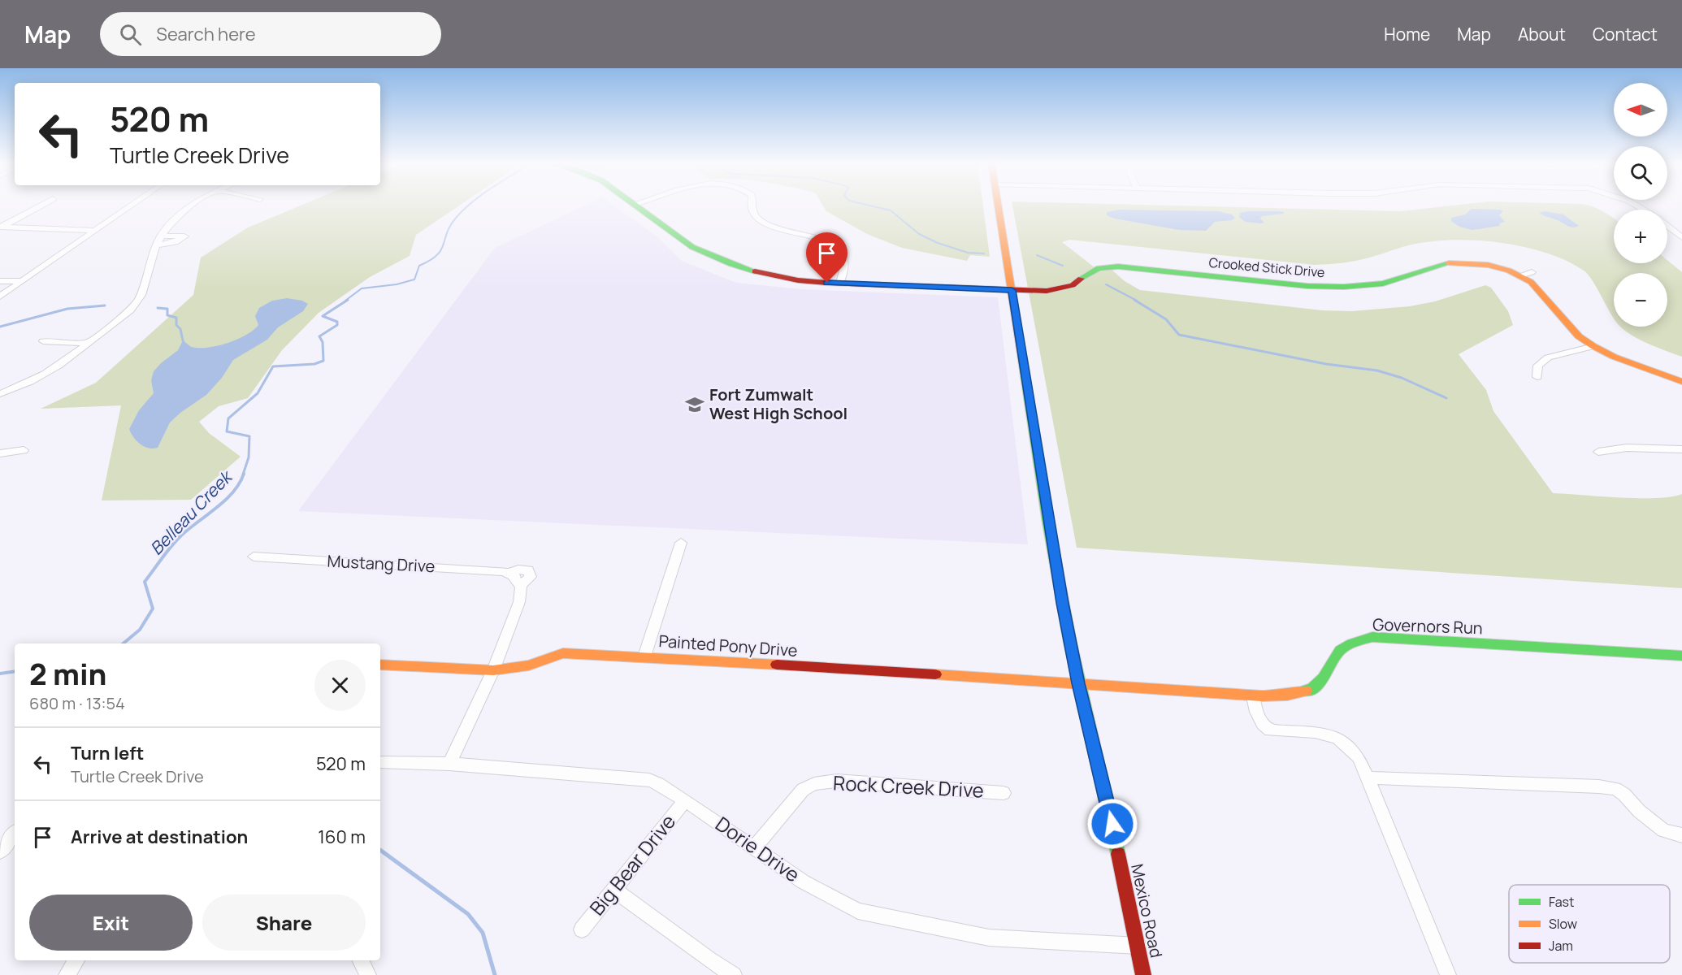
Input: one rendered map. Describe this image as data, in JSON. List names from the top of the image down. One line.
{"streets":{"street":["Crooked Stick Drive","Mustang Drive","Governors Run","Painted Pony Drive","Rock Creek Drive","Dorie Drive","Big Bear Drive","Mexico Road"]},"crossings":[["Crooked Stick Drive","Mexico Road"],["Mustang Drive","Painted Pony Drive"],["Mustang Drive","Dorie Drive"],["Governors Run","Painted Pony Drive"],["Governors Run","Mexico Road"],["Painted Pony Drive","Mexico Road"],["Rock Creek Drive","Dorie Drive"],["Dorie Drive","Big Bear Drive"],["Dorie Drive","Mexico Road"]],"water":["Belleau Creek"],"places":{"school or university":["Fort Zumwalt West High School"]},"legend":["Fast","Slow","Jam"],"north":"left","page":{"header":"Map","search":"Search here","nav":["Home","Map","About","Contact"],"map_buttons":["+","−"],"turn":["520 m","Turtle Creek Drive"],"heading":["2 min","680 m · 13:54"],"list":[{"name":"Turn left","note":"Turtle Creek Drive","value":"520 m"},{"name":"Arrive at destination","value":"160 m"}],"buttons":["Exit","Share"]}}
